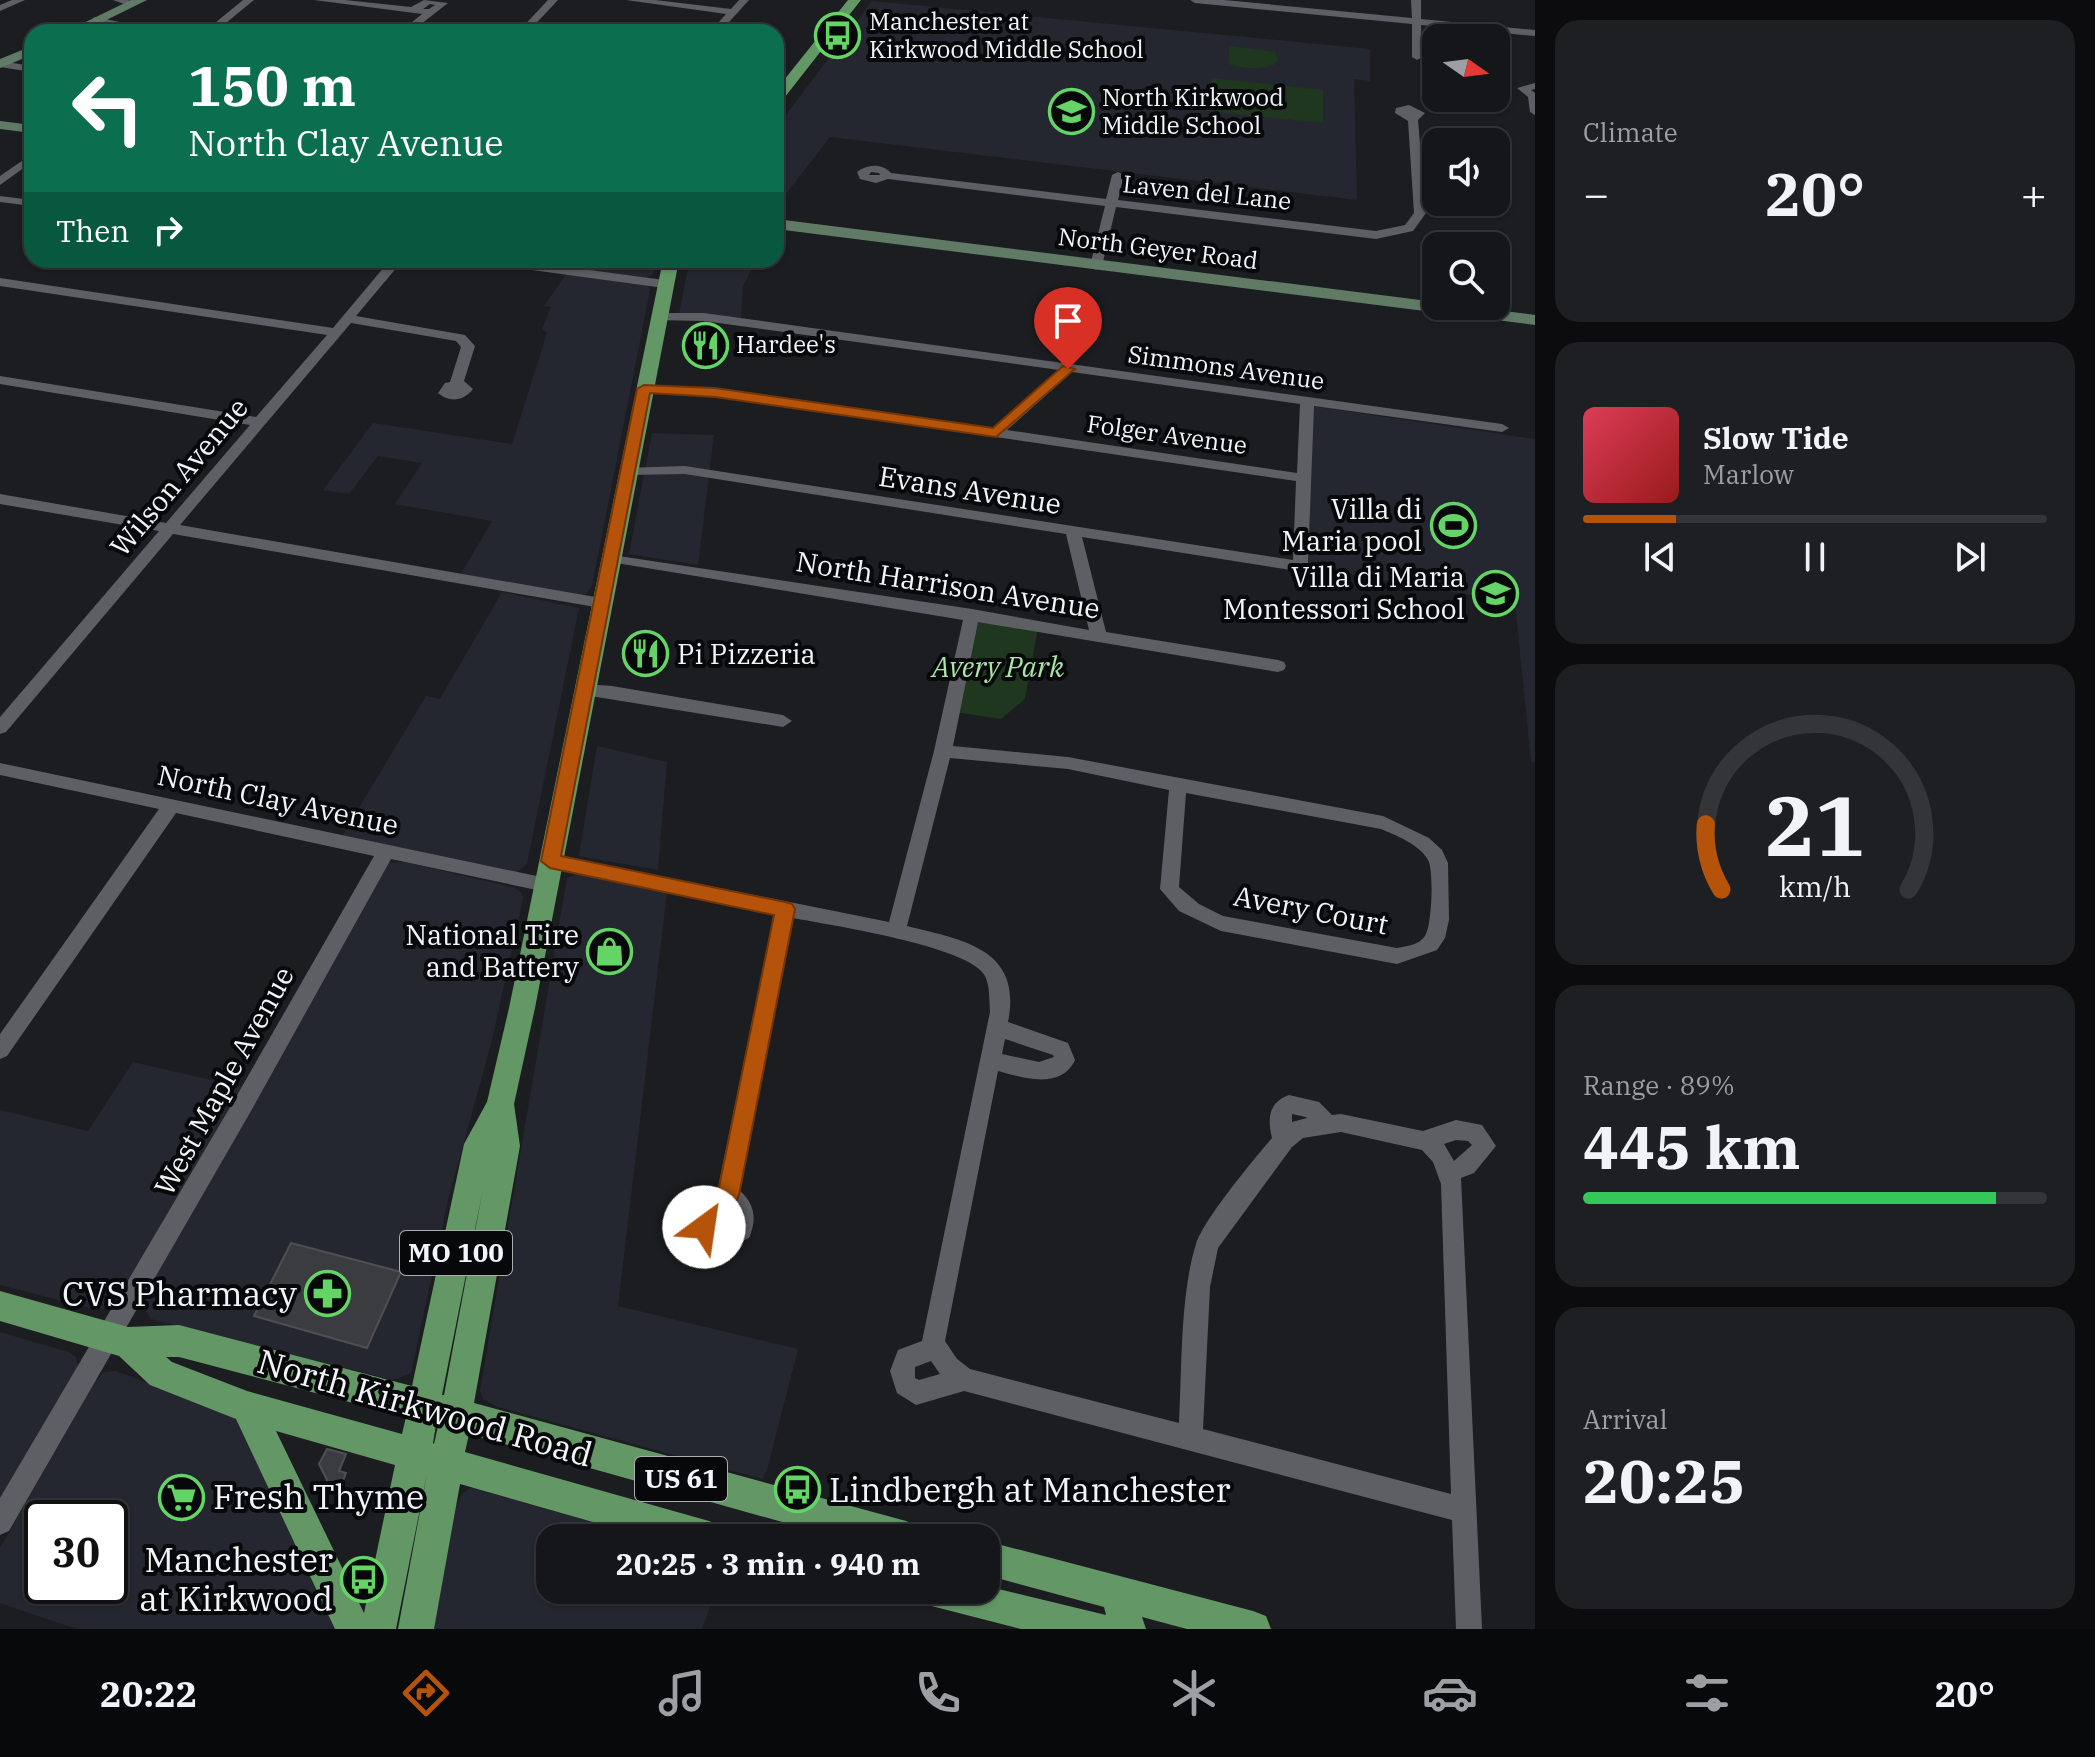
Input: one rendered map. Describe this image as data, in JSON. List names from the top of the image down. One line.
{"streets":{"main road":["MO 100","North Kirkwood Road","US 61"],"street":["Laven del Lane","North Geyer Road","Simmons Avenue","Folger Avenue","Wilson Avenue","Evans Avenue","North Harrison Avenue","North Clay Avenue","Avery Court","West Maple Avenue"]},"crossings":[["Simmons Avenue","MO 100"],["Folger Avenue","Evans Avenue"],["Folger Avenue","MO 100"],["Evans Avenue","MO 100"],["North Harrison Avenue","MO 100"],["North Clay Avenue","West Maple Avenue"],["North Clay Avenue","MO 100"],["West Maple Avenue","North Kirkwood Road"],["MO 100","North Kirkwood Road"]],"parks":["Avery Park"],"places":{"bus stop":["Manchester at Kirkwood Middle School","Lindbergh at Manchester","Manchester at Kirkwood"],"school or university":["North Kirkwood Middle School","Villa di Maria Montessori School"],"restaurant":["Hardee's","Pi Pizzeria"],"sports":["Villa di Maria pool"],"shop":["National Tire and Battery"],"pharmacy":["CVS Pharmacy"],"supermarket":["Fresh Thyme"]},"north":"right","page":{"tile":["Climate",["Range · 89%","445 km"],["Arrival","20:25"]],"turn":["150 m","North Clay Avenue"],"heat":["−","20°","+"],"then":"Then","song":["Slow Tide","Marlow"],"limit":"30","trip":"20:25 · 3 min · 940 m","tabs":["20:22","20°"],"gauge":["21","km/h"]}}
